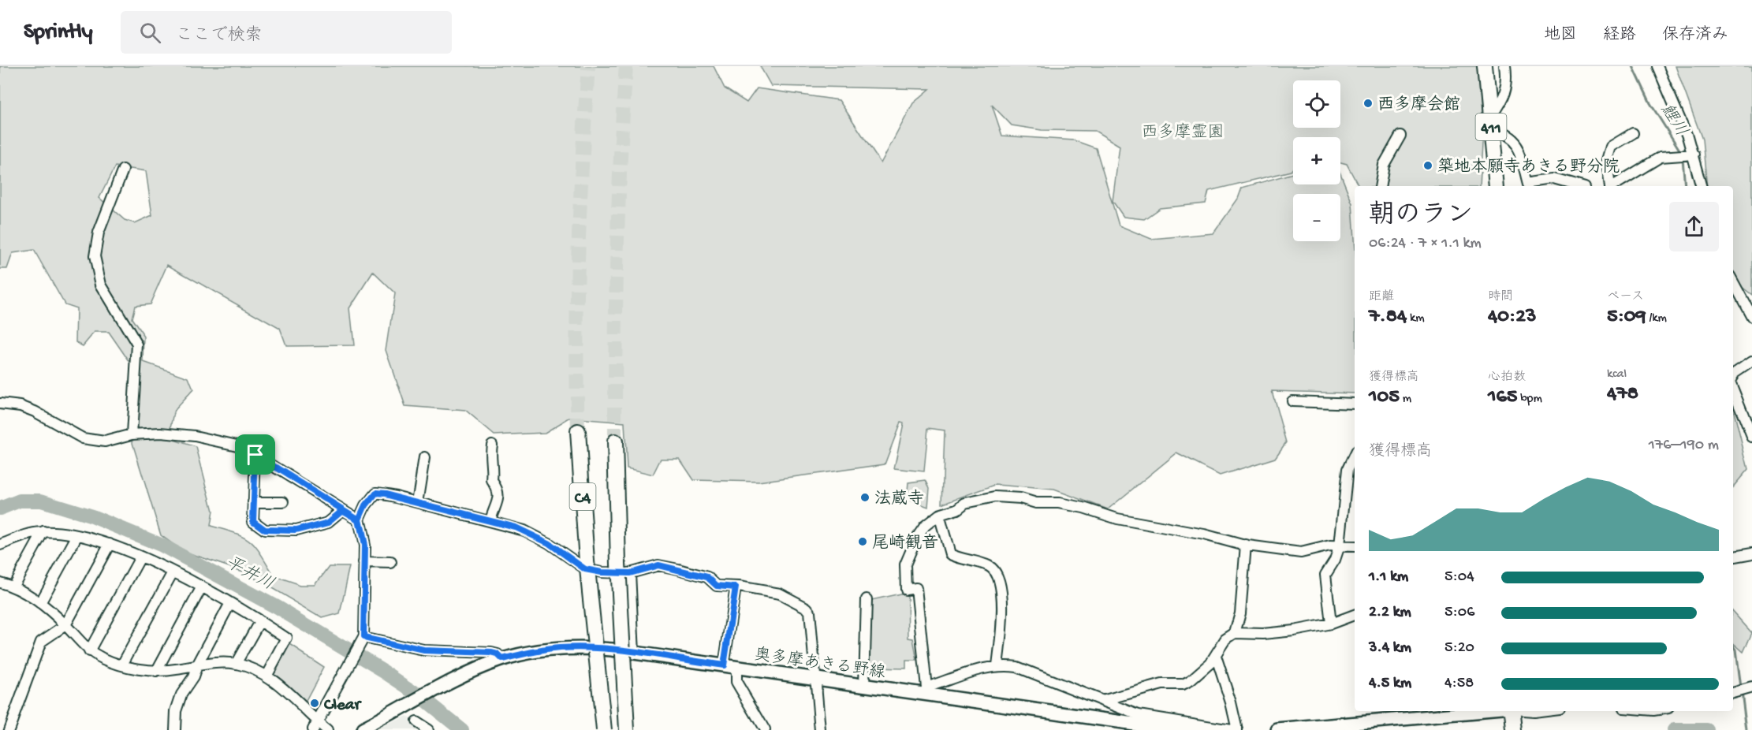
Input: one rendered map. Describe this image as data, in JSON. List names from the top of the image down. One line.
{"streets":{"highway":["411","C4"],"main road":["奥多摩あきる野線"]},"water":["鯉川","平井川"],"parks":["西多摩霊園"],"places":["西多摩会館","築地本願寺あきる野分院","法蔵寺","尾崎観音","Clear"],"page":{"header":"Sprintly","search":"ここで検索","nav":["地図","経路","保存済み"],"map_buttons":["+","−"],"heading":["朝のラン","06:24 · 7 × 1.1 km"],"stats":[["距離","7.84 km"],["時間","40:23"],["ペース","5:09 /km"],["獲得標高","105 m"],["心拍数","165 bpm"],["kcal","478"]],"chart":["獲得標高","176–190 m"],"list":[{"name":"1.1 km","note":"5:04"},{"name":"2.2 km","note":"5:06"},{"name":"3.4 km","note":"5:20"},{"name":"4.5 km","note":"4:58"}]}}
